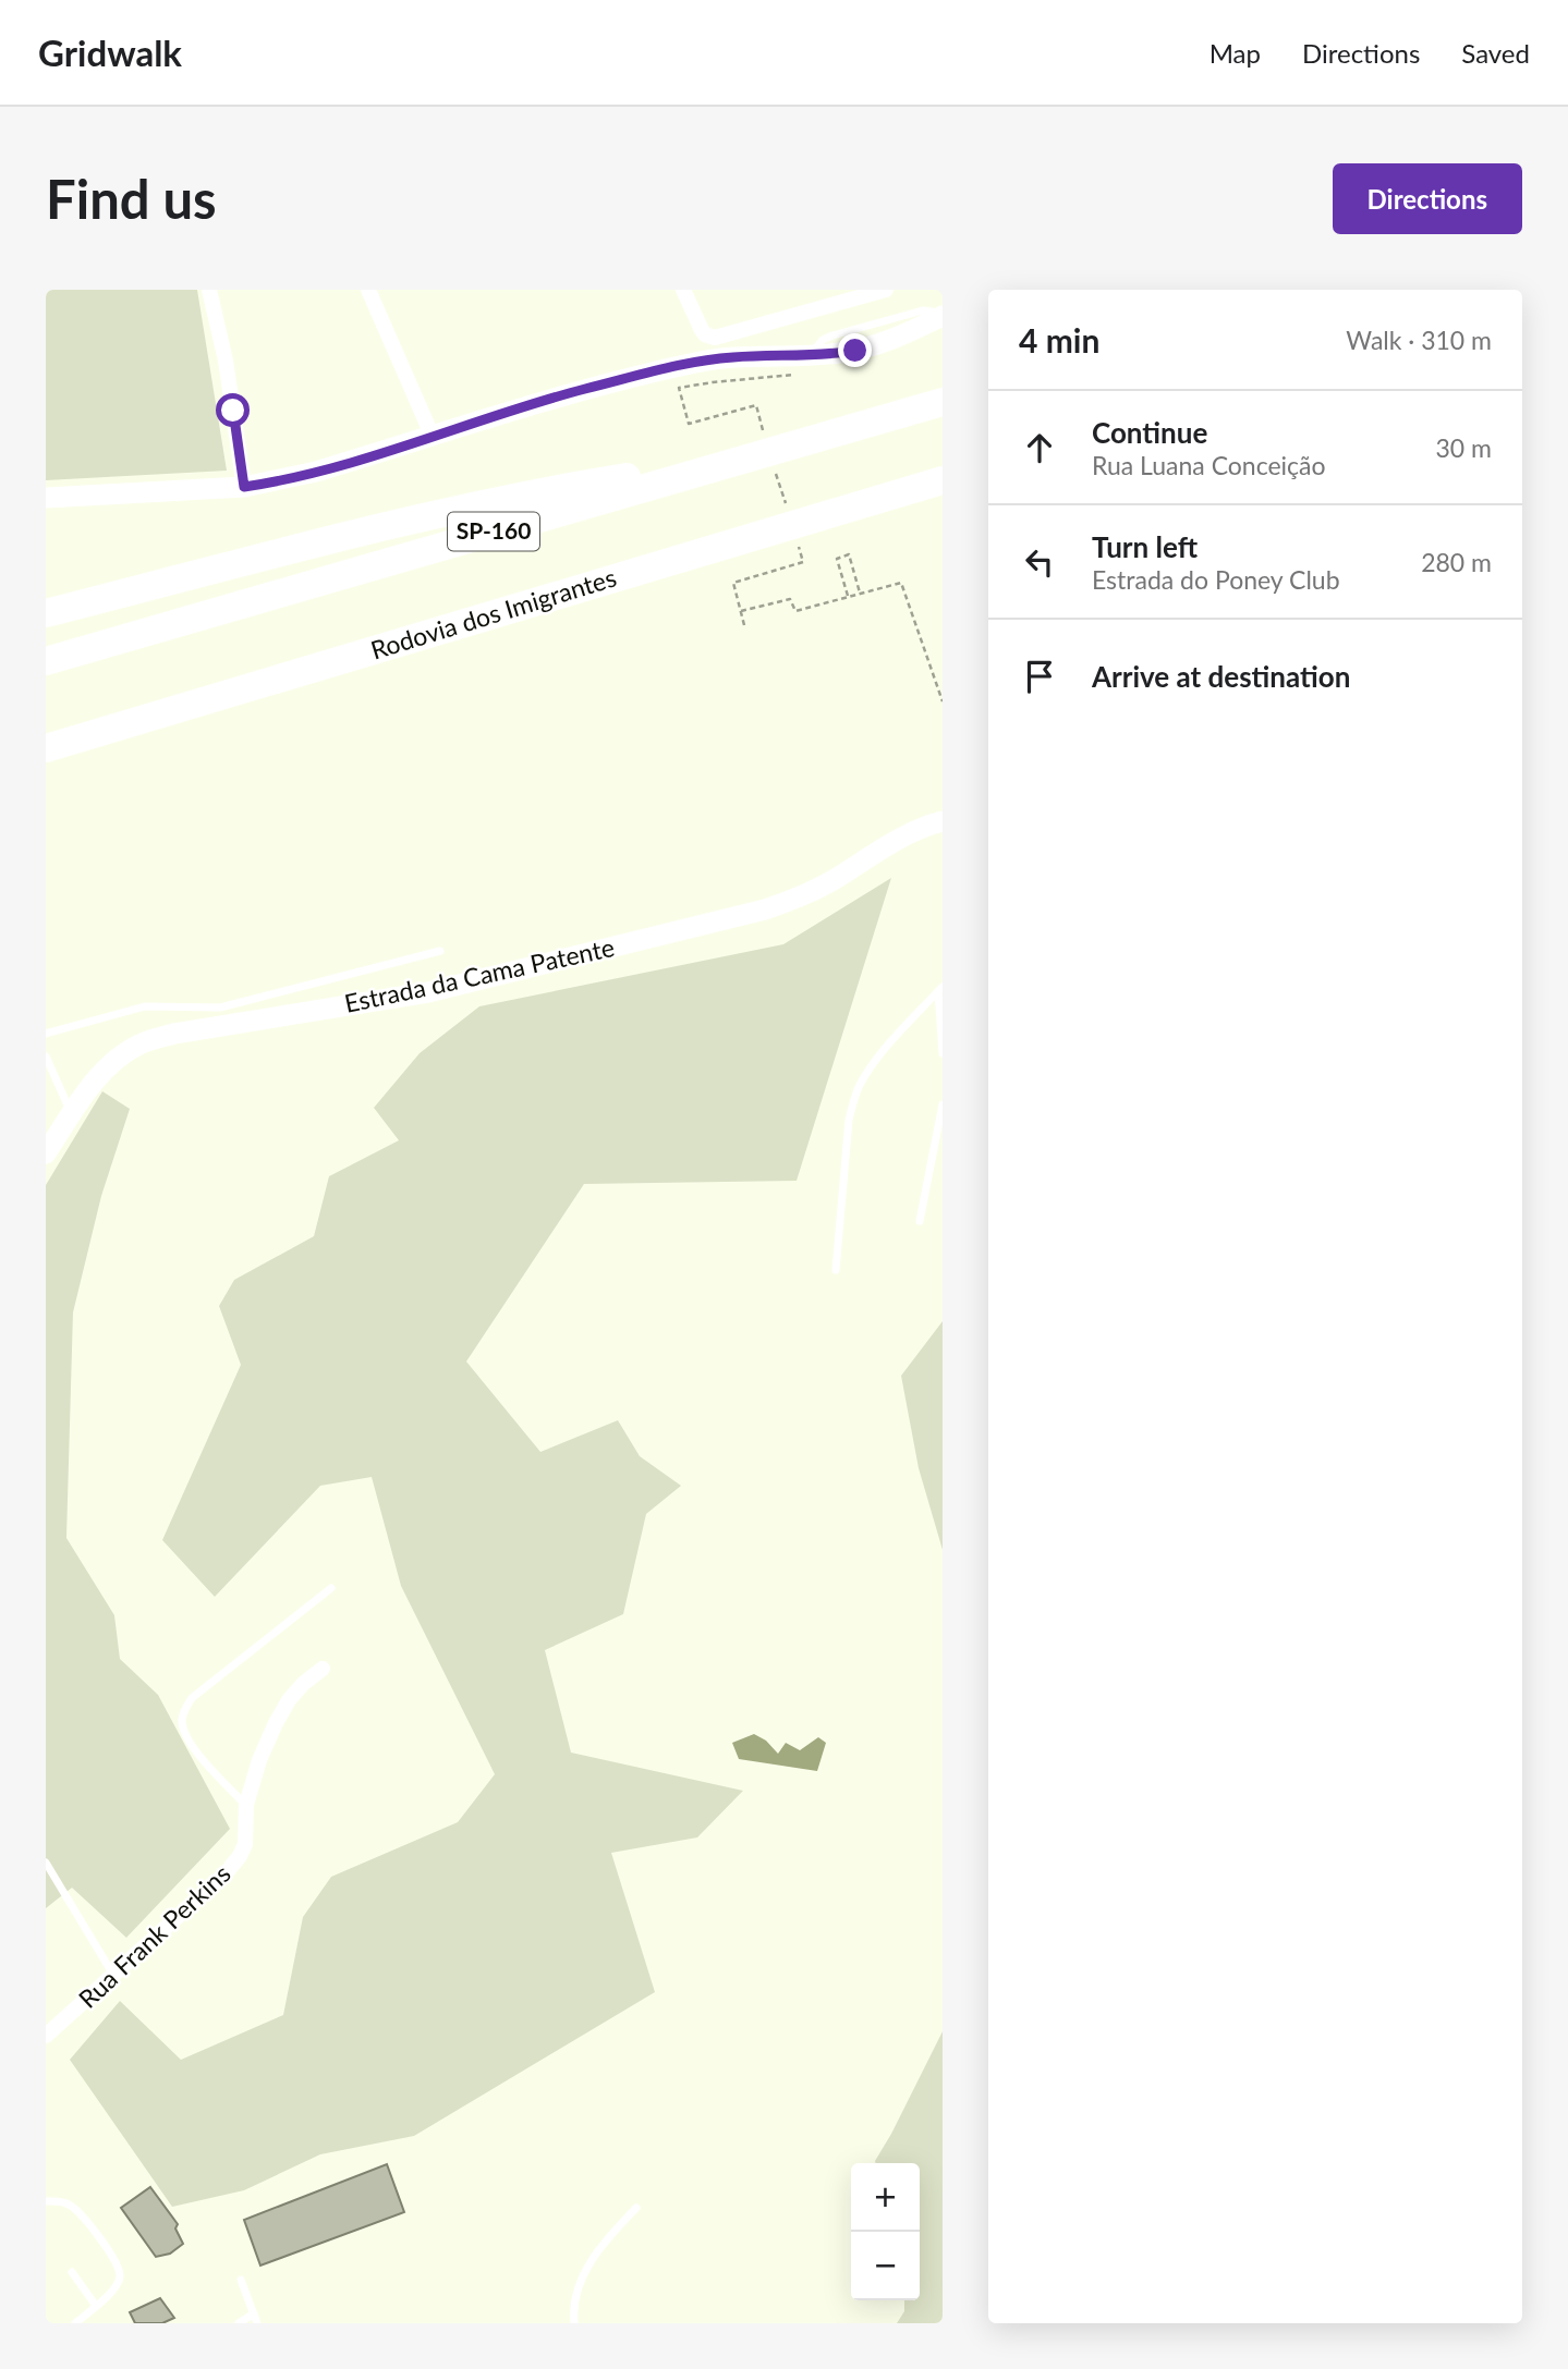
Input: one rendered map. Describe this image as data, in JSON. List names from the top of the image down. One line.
{"streets":{"highway":["SP-160","Rodovia dos Imigrantes"],"street":["Estrada da Cama Patente","Rua Frank Perkins"]},"page":{"header":"Gridwalk","nav":["Map","Directions","Saved"],"buttons":"Directions","title":"Find us","heading":["4 min","Walk · 310 m"],"list":[["Continue","Rua Luana Conceição","30 m"],["Turn left","Estrada do Poney Club","280 m"],"Arrive at destination"],"map_buttons":["+","−"]}}
